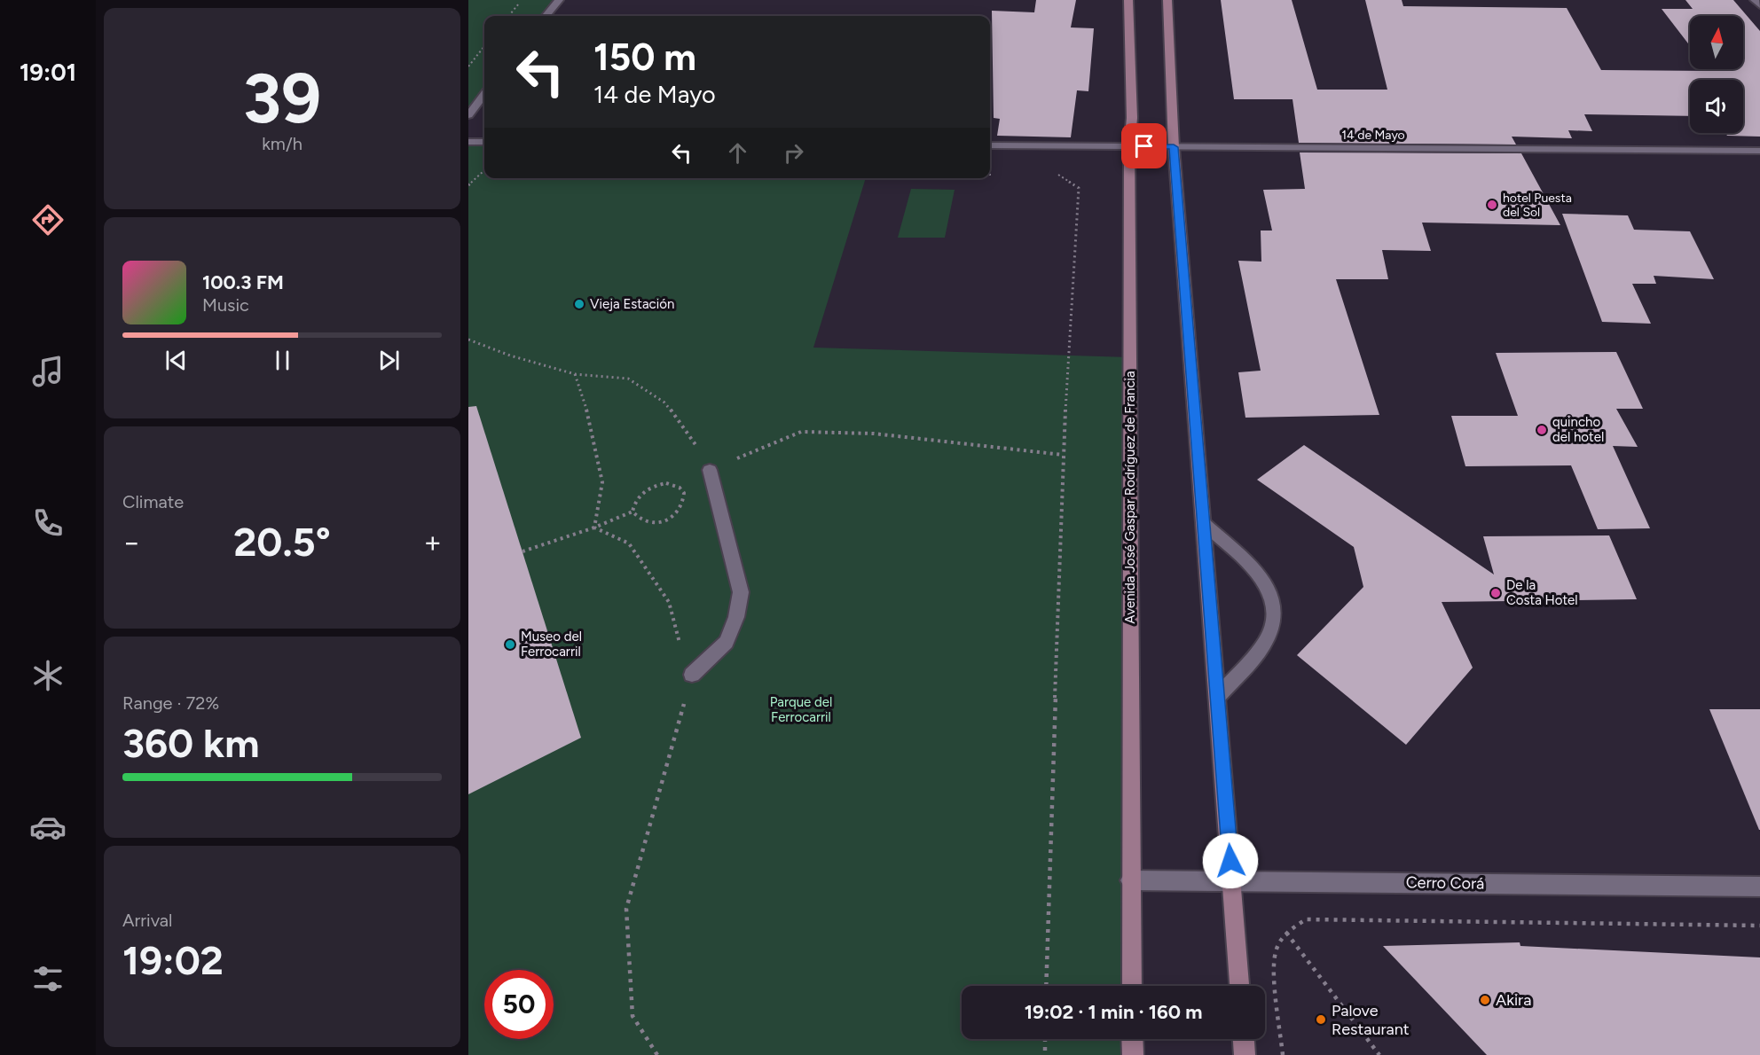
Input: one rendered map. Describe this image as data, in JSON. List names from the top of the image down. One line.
{"streets":{"main road":["Avenida José Gaspar Rodríguez de Francia"],"street":["14 de Mayo","Cerro Corá"]},"crossings":[["14 de Mayo","Avenida José Gaspar Rodríguez de Francia"],["Avenida José Gaspar Rodríguez de Francia","Cerro Corá"]],"parks":["Parque del Ferrocarril"],"places":["hotel Puesta del Sol","Vieja Estación","quincho del hotel","De la Costa Hotel","Museo del Ferrocarril","Akira","Palove Restaurant"],"north":"top","page":{"tabs":"19:01","tile":[["39","km/h"],"Climate",["Range · 72%","360 km"],["Arrival","19:02"]],"turn":["150 m","14 de Mayo"],"song":["100.3 FM","Music"],"heat":["−","20.5°","+"],"limit":"50","trip":"19:02 · 1 min · 160 m"}}
